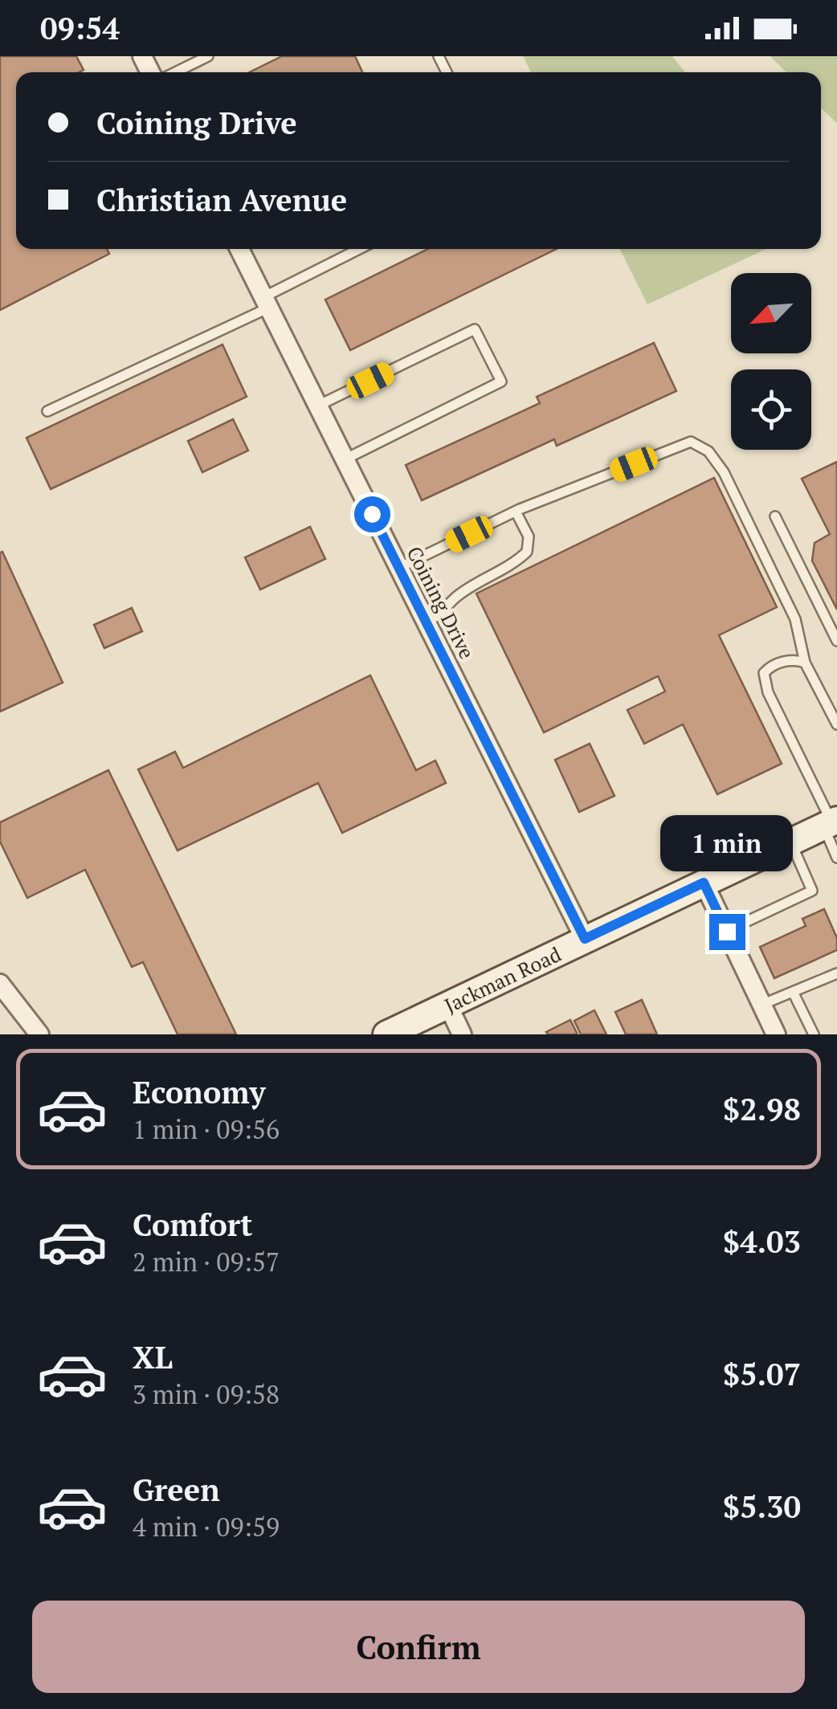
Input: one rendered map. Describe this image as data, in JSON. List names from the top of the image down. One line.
{"streets":{"main road":["Jackman Road"],"street":["Coining Drive"]},"crossings":[["Coining Drive","Jackman Road"]],"north":"bottom left","page":{"status":"09:54","banner":["Coining Drive","Christian Avenue"],"bubble":"1 min","list":[{"name":"Economy","note":"1 min · 09:56","value":"$2.98"},{"name":"Comfort","note":"2 min · 09:57","value":"$4.03"},{"name":"XL","note":"3 min · 09:58","value":"$5.07"},{"name":"Green","note":"4 min · 09:59","value":"$5.30"}],"buttons":"Confirm"}}
